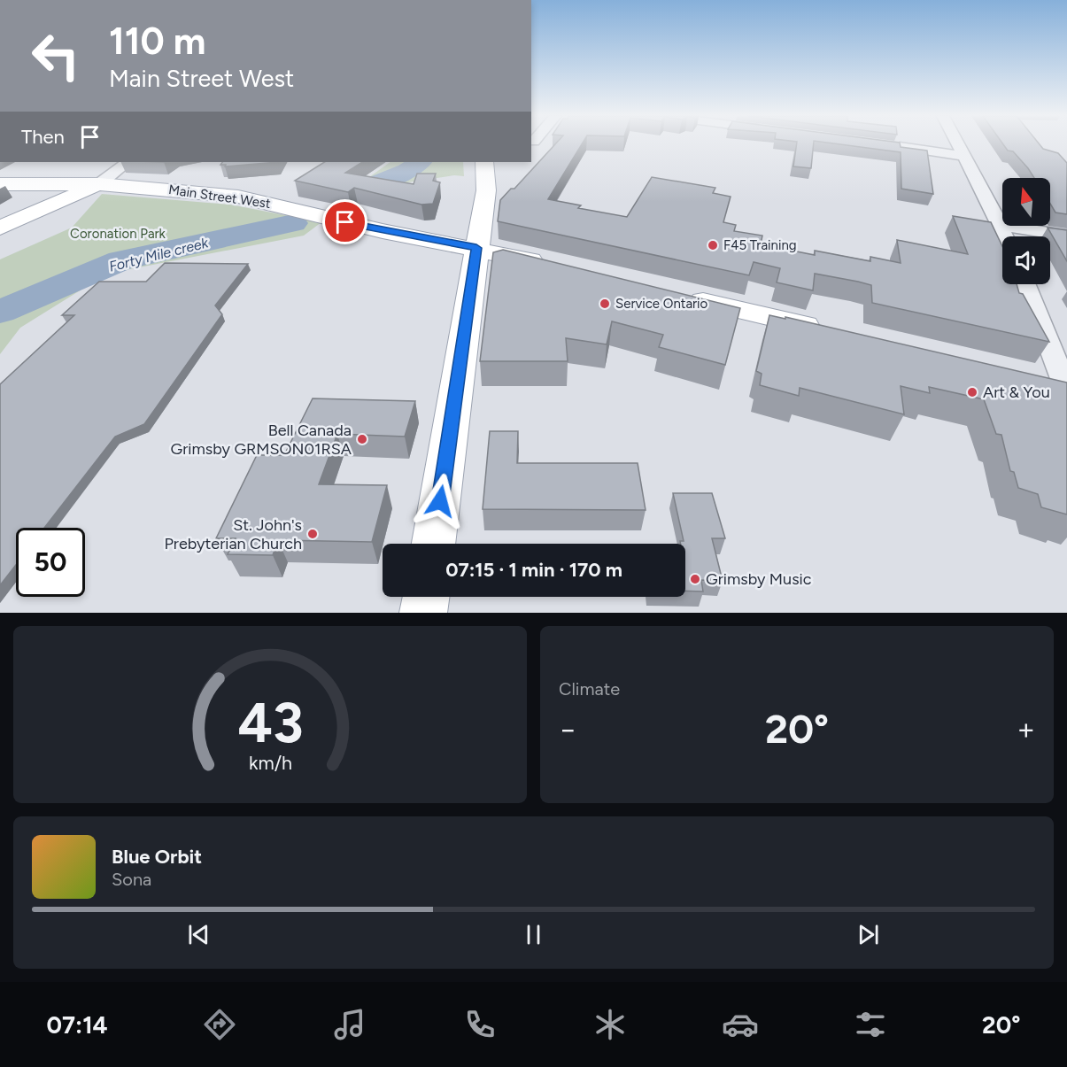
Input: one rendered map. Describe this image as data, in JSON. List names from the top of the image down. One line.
{"streets":{"main road":["Main Street West"]},"water":["Forty Mile creek"],"parks":["Coronation Park"],"places":["F45 Training","Service Ontario","Art & You","Bell Canada Grimsby GRMSON01RSA","St. John's Prebyterian Church","Grimsby Music"],"north":"top","page":{"turn":["110 m","Main Street West"],"then":"Then","limit":"50","trip":"07:15 · 1 min · 170 m","tile":"Climate","heat":["−","20°","+"],"song":["Blue Orbit","Sona"],"tabs":["07:14","20°"],"gauge":["43","km/h"]}}
